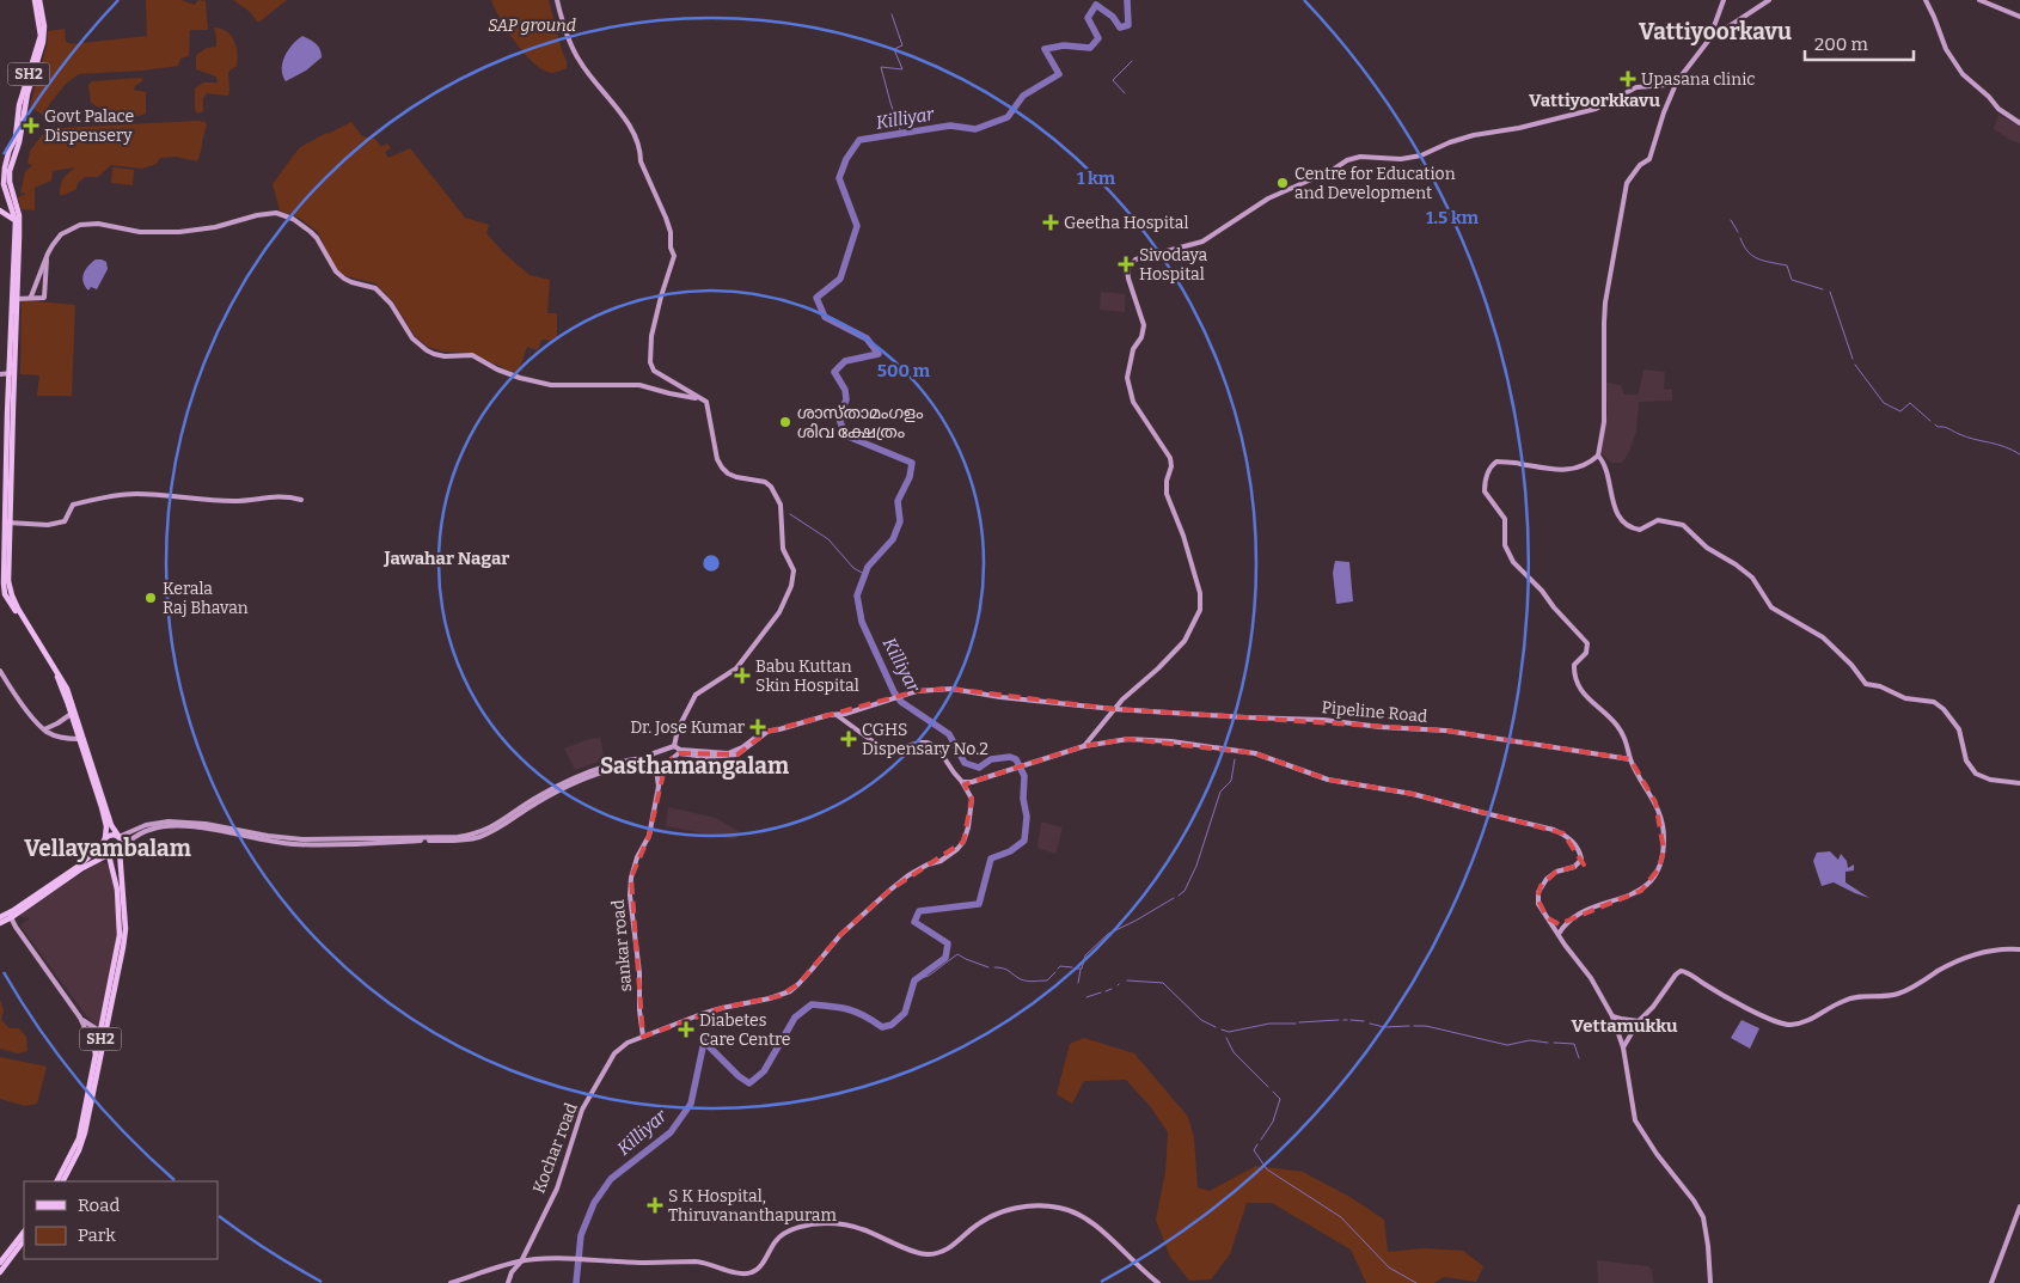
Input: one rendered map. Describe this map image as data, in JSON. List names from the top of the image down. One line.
{"streets":{"main road":["SH2","Pipeline Road","sankar road","Kochar road"]},"crossings":[["sankar road","Kochar road"]],"districts":["Vattiyoorkavu","Vattiyoorkkavu","Jawahar Nagar","Sasthamangalam","Vellayambalam","Vettamukku"],"water":["Killiyar"],"parks":["SAP ground"],"places":{"health":["Upasana clinic","Govt Palace Dispensery","Geetha Hospital","Sivodaya Hospital","Babu Kuttan Skin Hospital","Dr. Jose Kumar","CGHS Dispensary No.2","Diabetes Care Centre","S K Hospital, Thiruvananthapuram"],"other":["Centre for Education and Development","ശാസ്താമംഗളം ശിവ ക്ഷേത്രം","Kerala Raj Bhavan"]},"legend":["Road","Park"],"scale_bar":"200 m","rings":["1 km","1.5 km","500 m"]}
